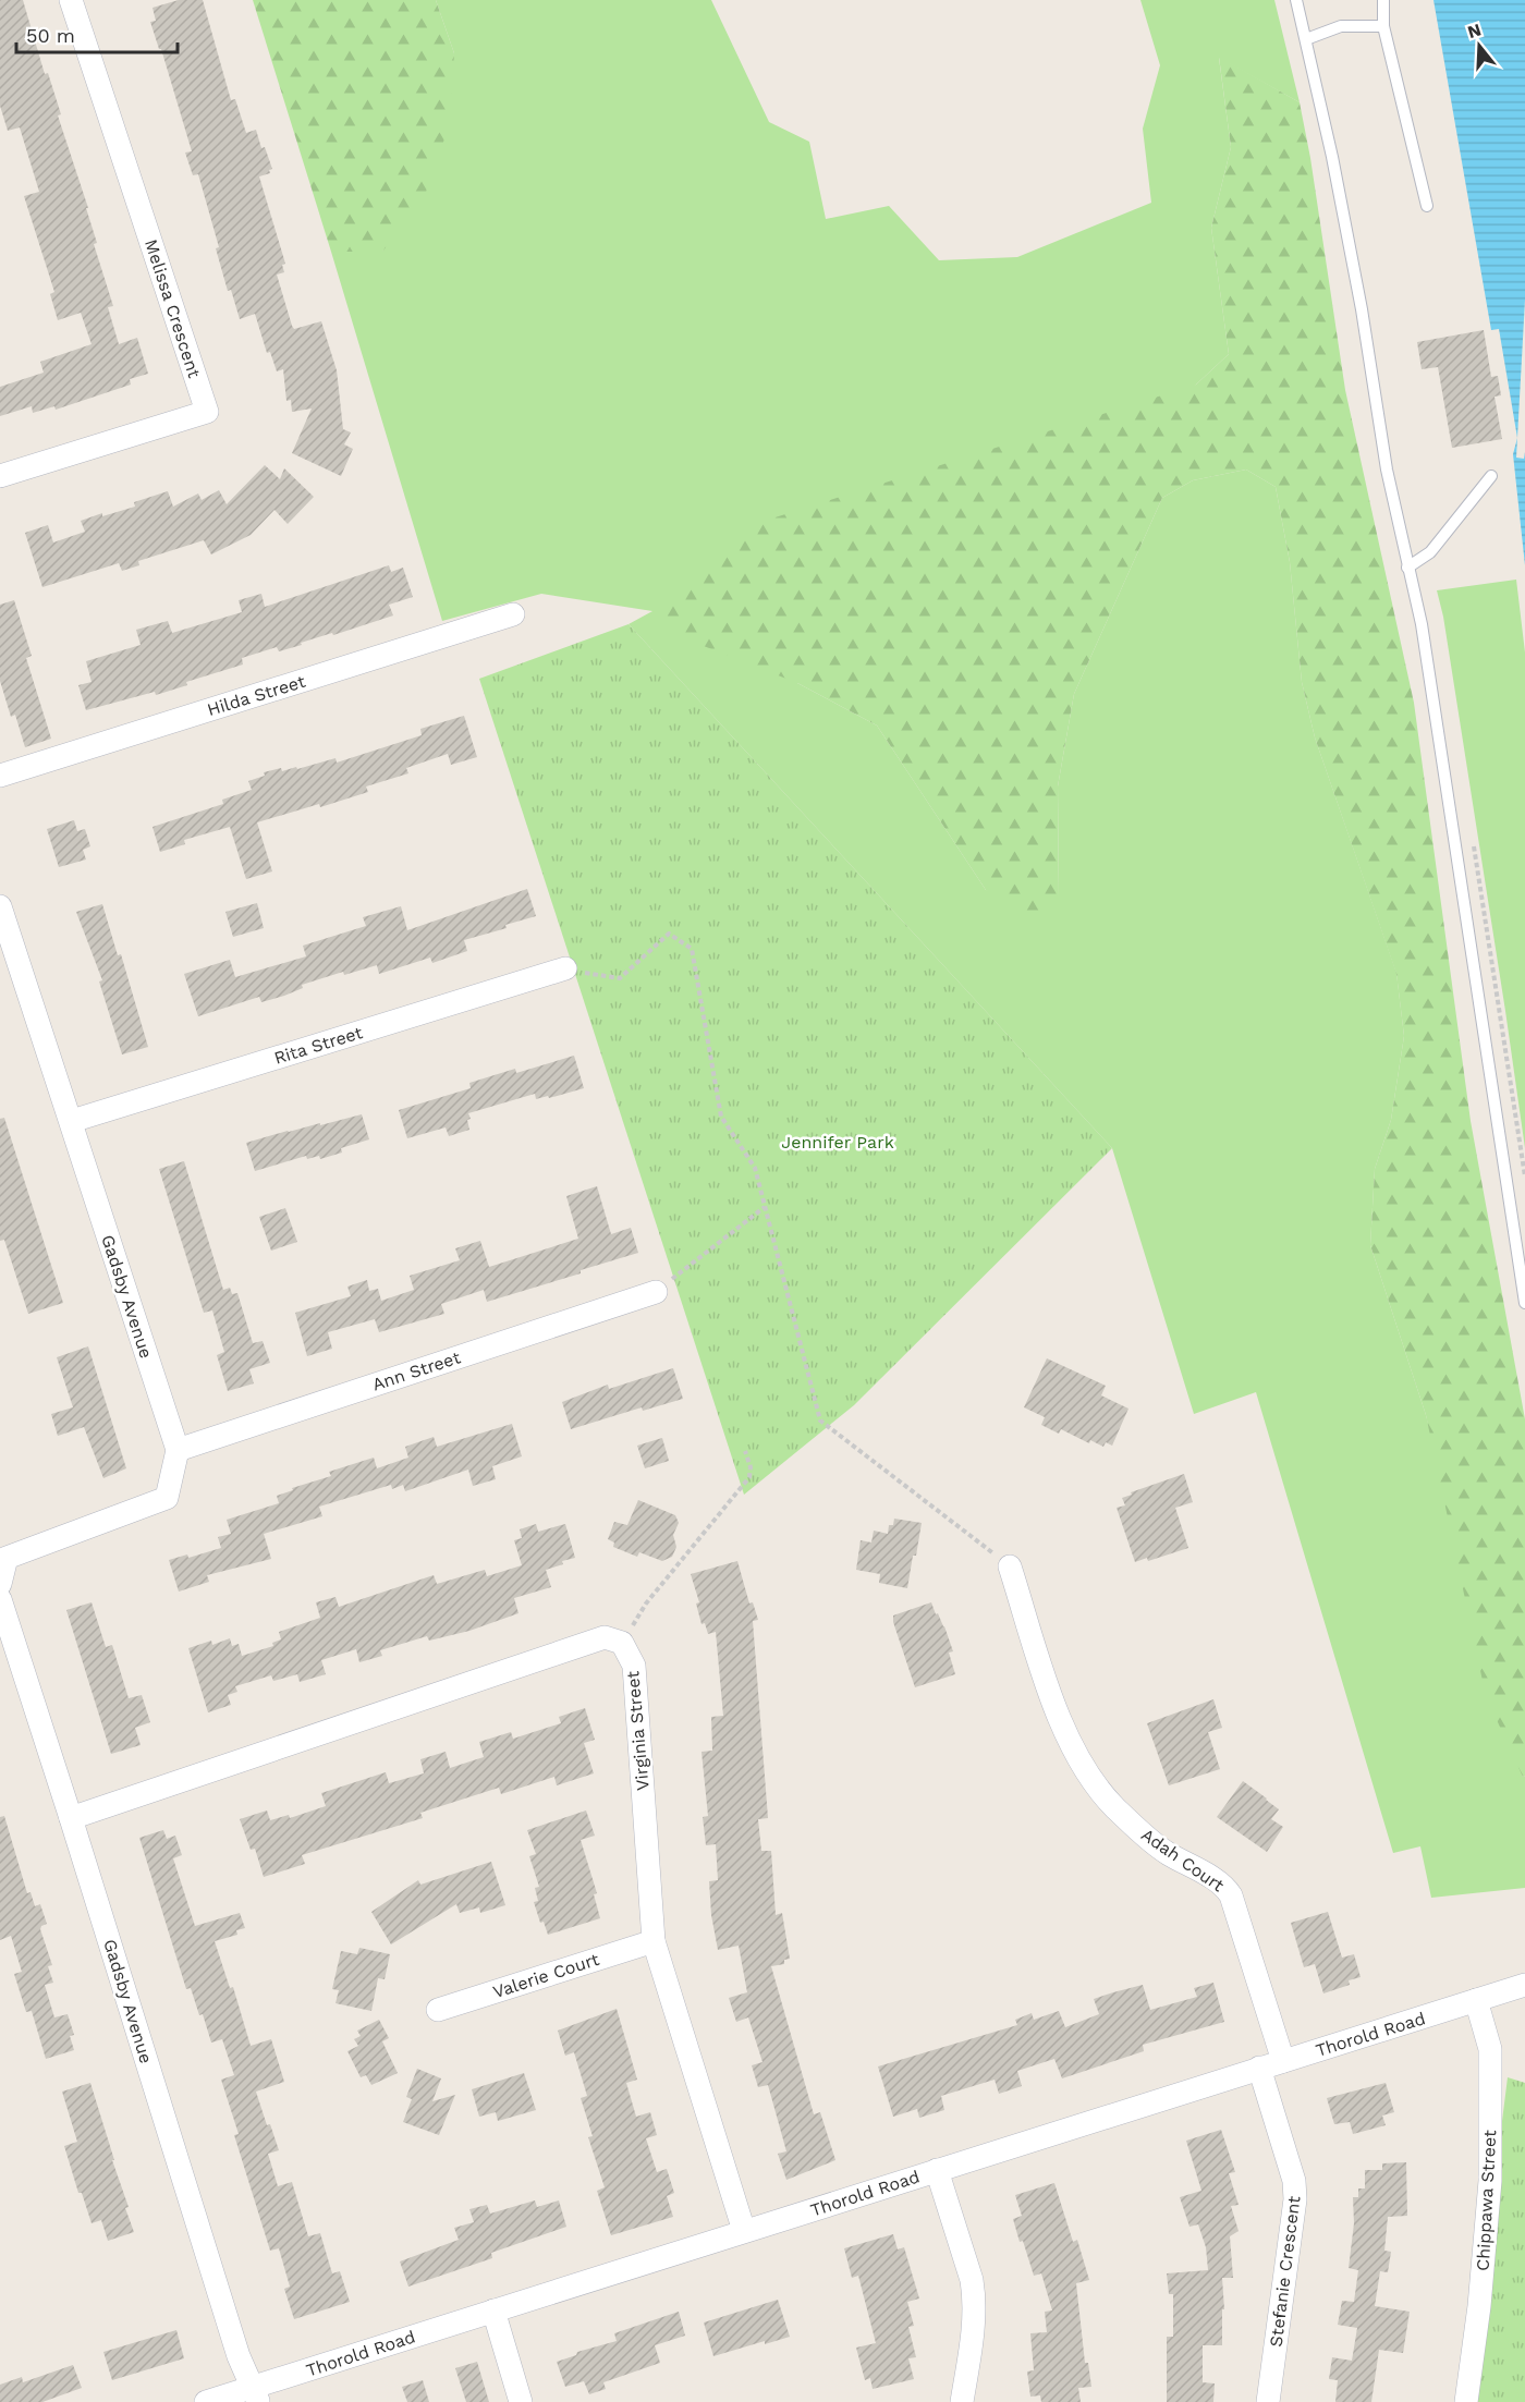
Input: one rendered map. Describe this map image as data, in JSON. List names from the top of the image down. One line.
{"streets":{"street":["Melissa Crescent","Hilda Street","Rita Street","Gadsby Avenue","Ann Street","Virginia Street","Adah Court","Valerie Court","Thorold Road","Chippawa Street","Stefanie Crescent"]},"crossings":[["Rita Street","Gadsby Avenue"],["Gadsby Avenue","Ann Street"],["Gadsby Avenue","Thorold Road"],["Virginia Street","Valerie Court"],["Virginia Street","Thorold Road"],["Adah Court","Thorold Road"],["Thorold Road","Chippawa Street"],["Thorold Road","Stefanie Crescent"]],"parks":["Jennifer Park"],"scale_bar":"50 m","north":"top"}
